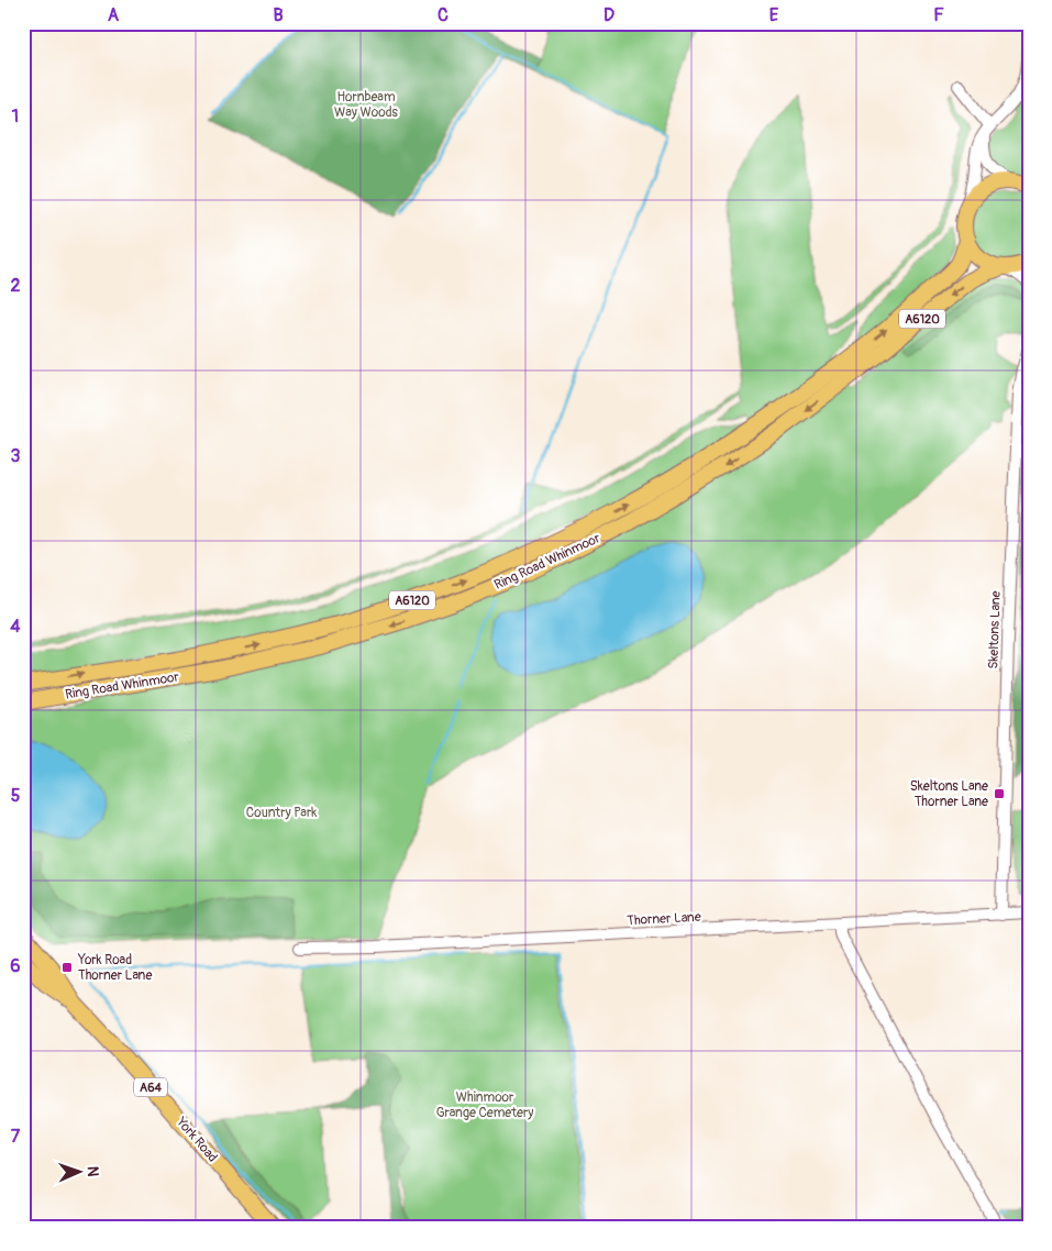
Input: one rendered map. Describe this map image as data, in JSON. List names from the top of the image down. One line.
{"streets":{"highway":["A6120","Ring Road Whinmoor","A64","York Road"],"street":["Skeltons Lane","Thorner Lane"]},"crossings":[["Skeltons Lane","Thorner Lane"]],"parks":["Hornbeam Way Woods","Country Park","Whinmoor Grange Cemetery"],"places":{"transit":["Skeltons Lane Thorner Lane","York Road Thorner Lane"]},"north":"right","grid":{"columns":["A","B","C","D","E","F"],"rows":["1","2","3","4","5","6","7"]}}
